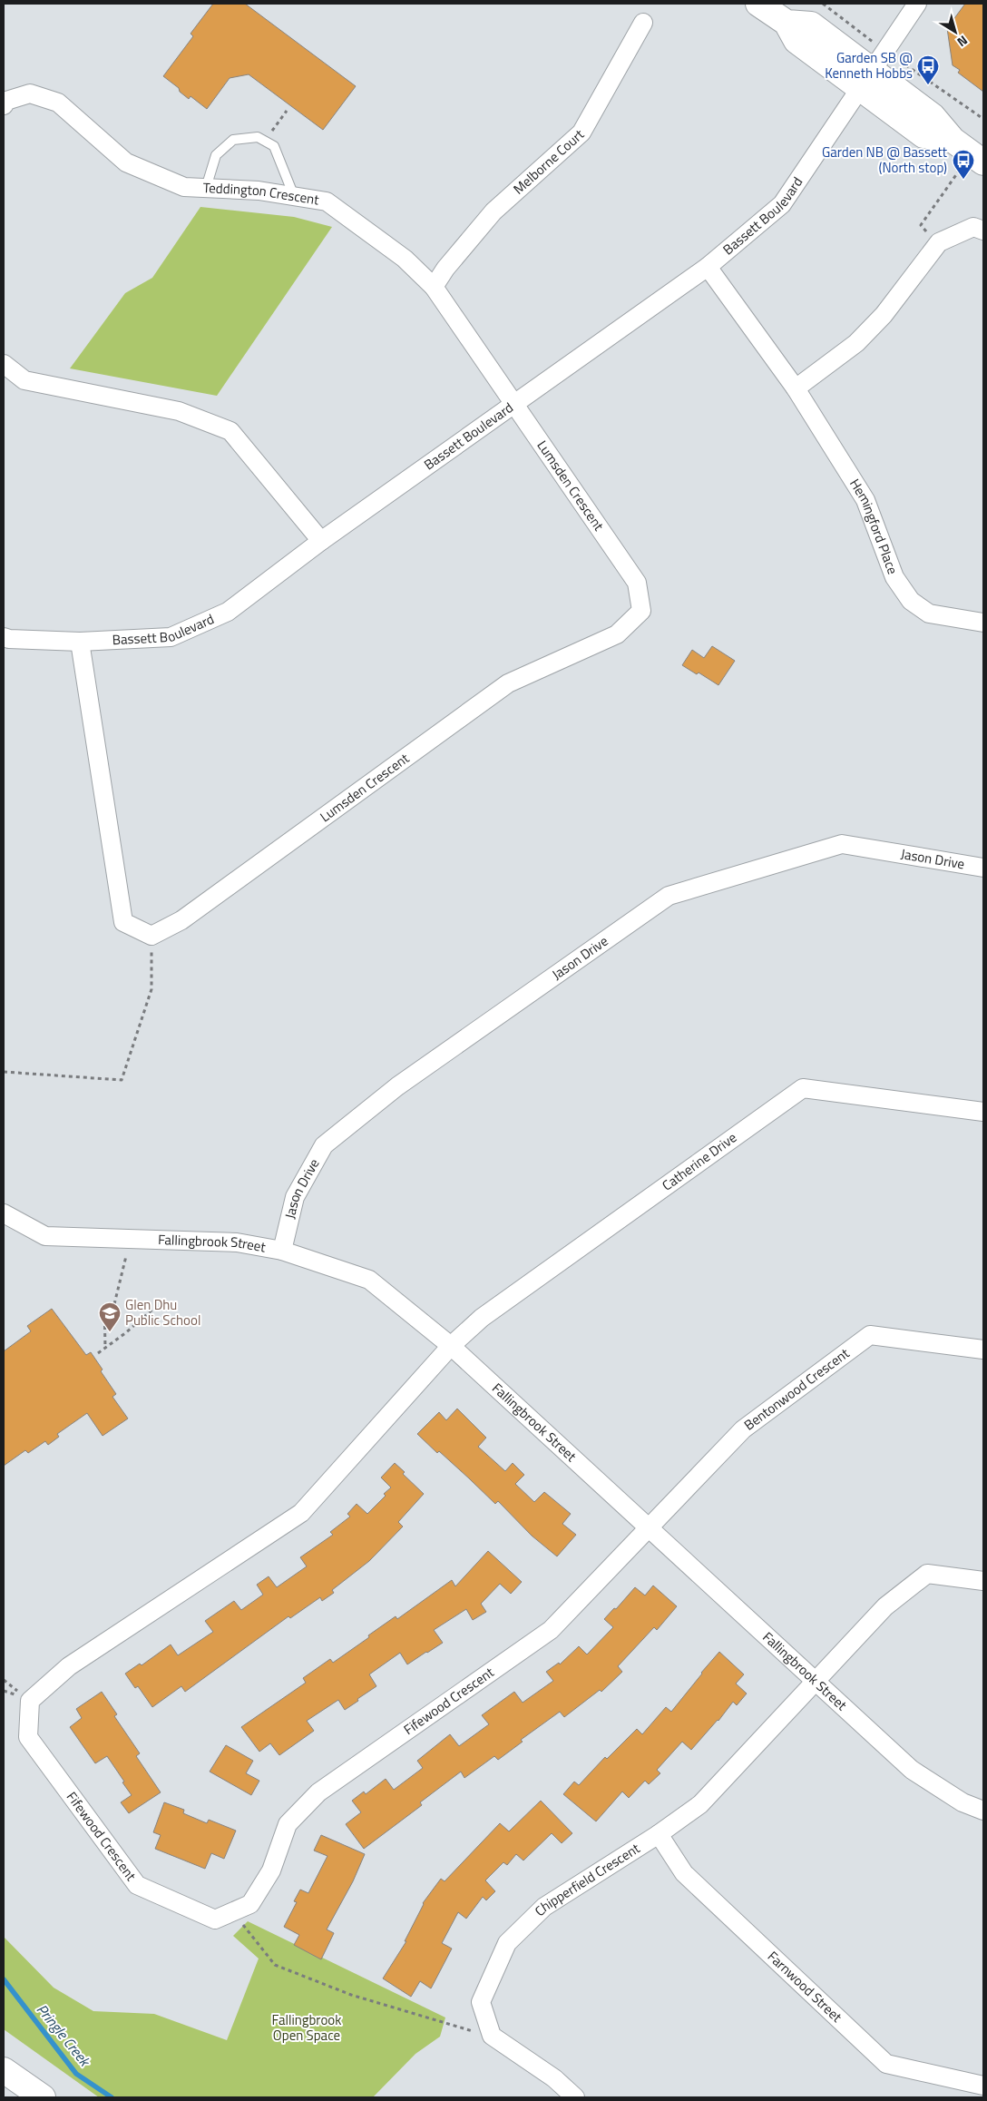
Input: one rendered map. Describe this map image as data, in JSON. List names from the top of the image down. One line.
{"streets":{"street":["Melborne Court","Teddington Crescent","Bassett Boulevard","Lumsden Crescent","Hemingford Place","Jason Drive","Catherine Drive","Fallingbrook Street","Bentonwood Crescent","Fifewood Crescent","Chipperfield Crescent","Farnwood Street"]},"crossings":[["Melborne Court","Teddington Crescent"],["Teddington Crescent","Bassett Boulevard"],["Teddington Crescent","Lumsden Crescent"],["Bassett Boulevard","Lumsden Crescent"],["Bassett Boulevard","Hemingford Place"],["Jason Drive","Fallingbrook Street"],["Catherine Drive","Fallingbrook Street"],["Catherine Drive","Fifewood Crescent"],["Fallingbrook Street","Bentonwood Crescent"],["Fallingbrook Street","Fifewood Crescent"],["Fallingbrook Street","Chipperfield Crescent"],["Bentonwood Crescent","Fifewood Crescent"],["Chipperfield Crescent","Farnwood Street"]],"water":["Pringle Creek"],"parks":["Fallingbrook Open Space"],"places":{"bus stop":["Garden SB @ Kenneth Hobbs","Garden NB @ Bassett (North stop)"],"school or university":["Glen Dhu Public School"]},"north":"bottom right"}
